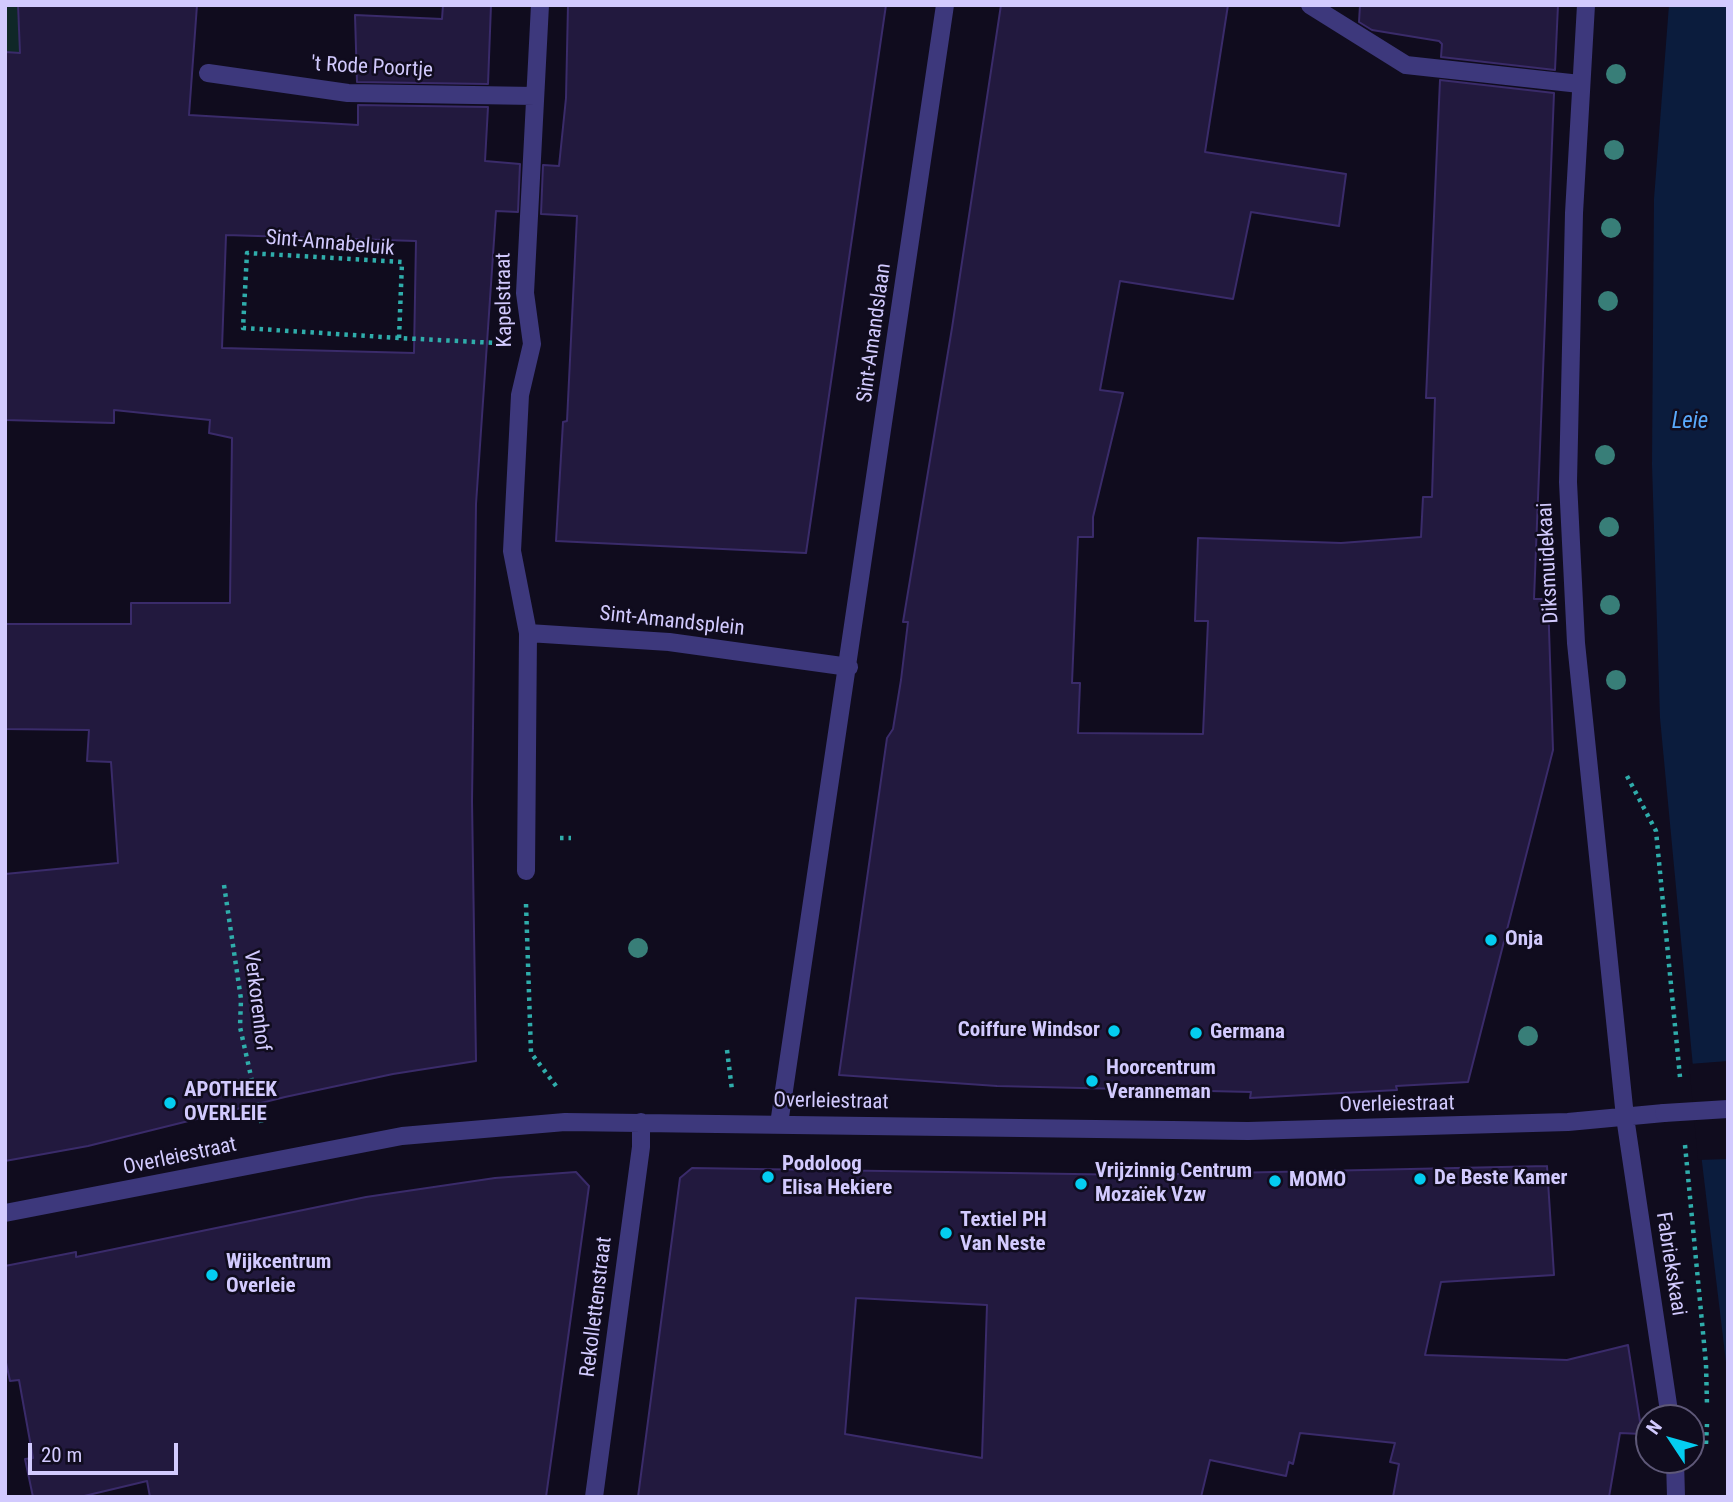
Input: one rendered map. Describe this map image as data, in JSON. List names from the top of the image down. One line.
{"streets":{"street":["'t Rode Poortje","Kapelstraat","Sint-Amandslaan","Diksmuidekaai","Sint-Amandsplein","Overleiestraat","Fabriekskaai","Rekollettenstraat"],"path":["Sint-Annabeluik","Verkorenhof"]},"crossings":[["'t Rode Poortje","Kapelstraat"],["Sint-Annabeluik","Kapelstraat"],["Kapelstraat","Sint-Amandsplein"],["Sint-Amandslaan","Sint-Amandsplein"],["Diksmuidekaai","Overleiestraat"],["Diksmuidekaai","Fabriekskaai"],["Verkorenhof","Overleiestraat"],["Overleiestraat","Fabriekskaai"],["Overleiestraat","Rekollettenstraat"]],"water":["Leie"],"places":["Onja","Coiffure Windsor","Germana","Hoorcentrum Veranneman","APOTHEEK OVERLEIE","Podoloog Elisa Hekiere","De Beste Kamer","MOMO","Vrijzinnig Centrum Mozaïek Vzw","Textiel PH Van Neste","Wijkcentrum Overleie"],"scale_bar":"20 m","north":"top left"}
